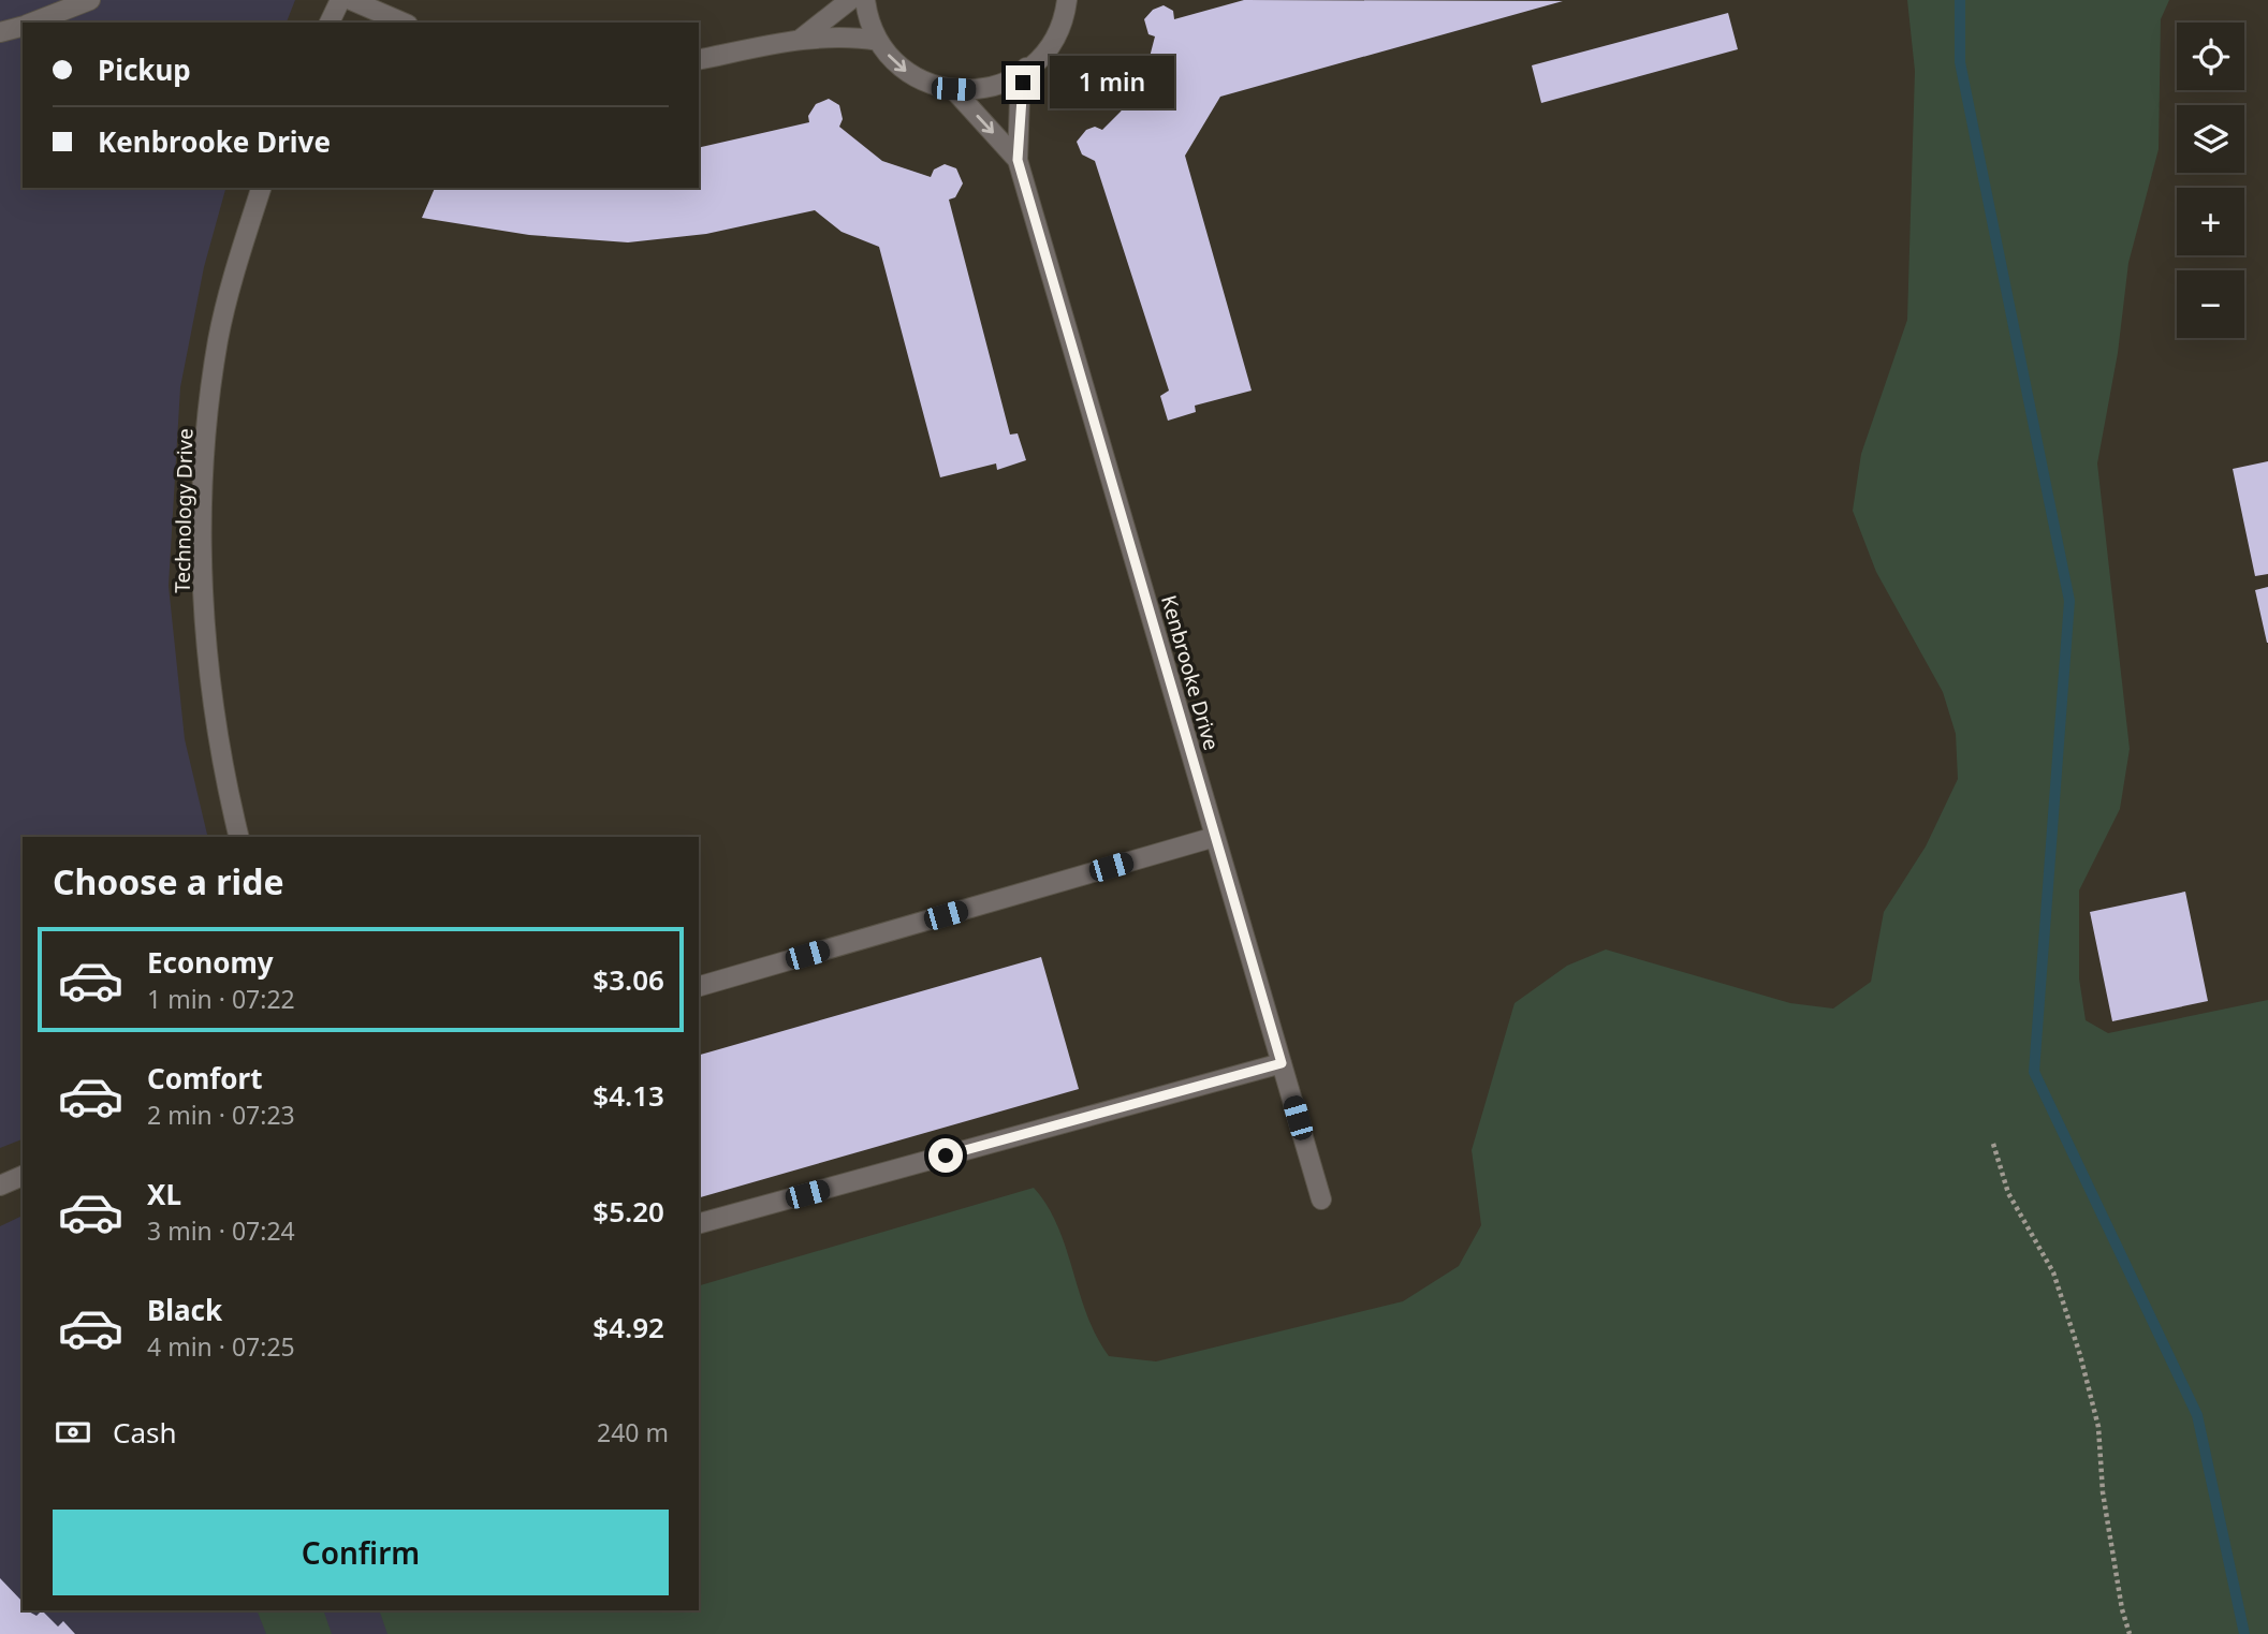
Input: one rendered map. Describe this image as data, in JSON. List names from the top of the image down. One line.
{"streets":{"street":["Technology Drive","Kenbrooke Drive"]},"page":{"map_buttons":["+","−"],"banner":["Pickup","Kenbrooke Drive"],"bubble":"1 min","heading":"Choose a ride","list":[{"name":"Economy","note":"1 min · 07:22","value":"$3.06"},{"name":"Comfort","note":"2 min · 07:23","value":"$4.13"},{"name":"XL","note":"3 min · 07:24","value":"$5.20"},{"name":"Black","note":"4 min · 07:25","value":"$4.92"}],"pay":["Cash","240 m"],"buttons":"Confirm"}}
